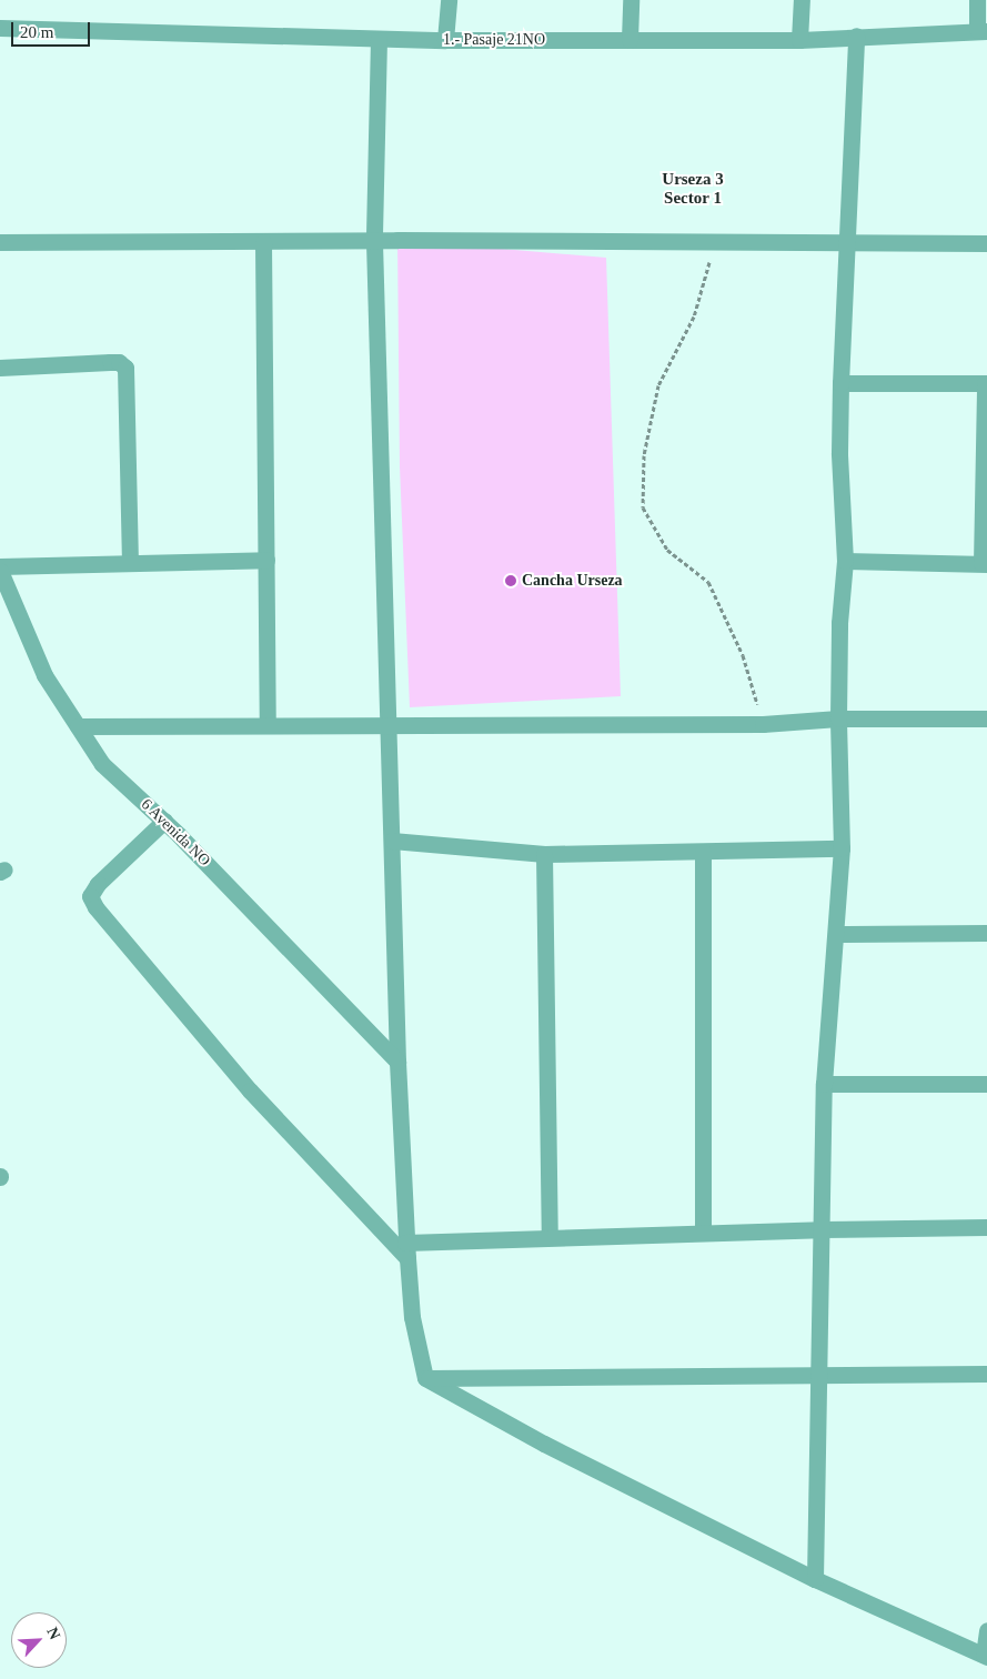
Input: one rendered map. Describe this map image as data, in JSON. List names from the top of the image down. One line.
{"streets":{"street":["1.- Pasaje 21NO","6 Avenida NO"]},"districts":["Urseza 3 Sector 1"],"places":["Cancha Urseza"],"scale_bar":"20 m","north":"top right"}
